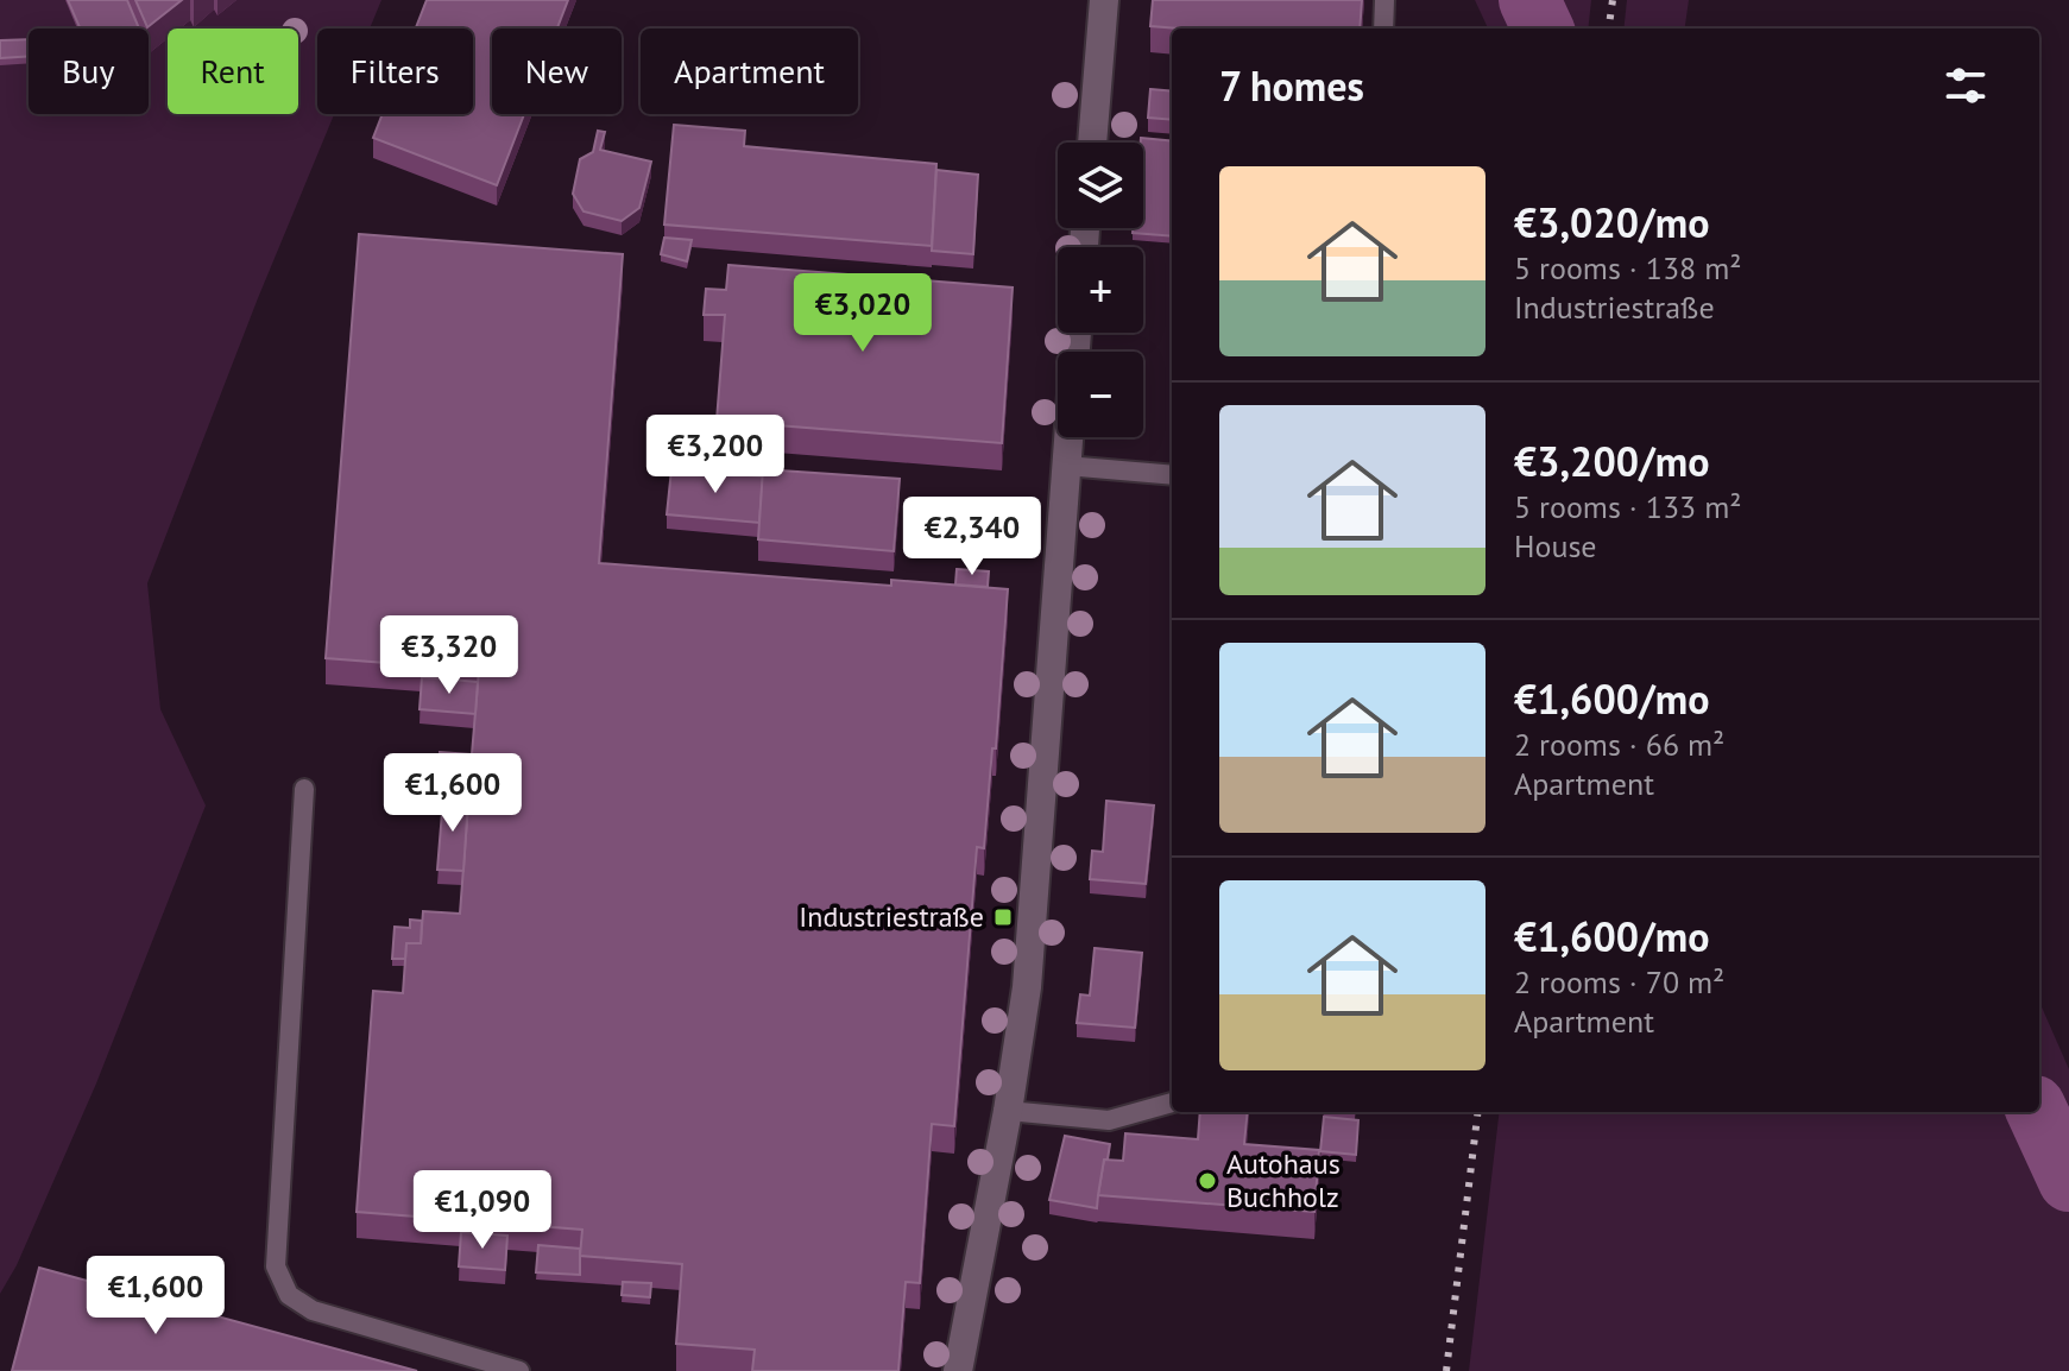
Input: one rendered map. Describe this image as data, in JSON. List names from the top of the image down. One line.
{"places":{"transit":["Industriestraße"],"other":["Autohaus Buchholz"]},"page":{"chip":["Buy","Rent","Filters","New","Apartment"],"heading":"7 homes","map_buttons":["+","−"],"list":[{"name":"€3,020/mo","note":"5 rooms · 138 m² · Industriestraße"},{"name":"€3,200/mo","note":"5 rooms · 133 m² · House"},{"name":"€1,600/mo","note":"2 rooms · 66 m² · Apartment"},{"name":"€1,600/mo","note":"2 rooms · 70 m² · Apartment"}],"price":["€3,020","€3,200","€2,340","€3,320","€1,600","€1,090","€1,600"]}}
